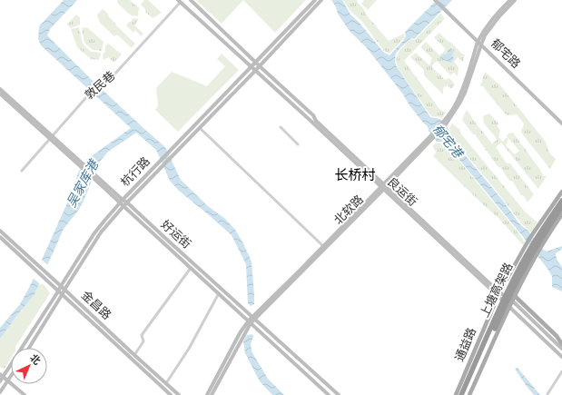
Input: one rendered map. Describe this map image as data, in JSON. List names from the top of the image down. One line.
{"streets":{"highway":["上塘高架路"],"main road":["郁宅路","杭行路","良运街","北软路","好运街","金昌路","通益路"],"street":["敦民巷"]},"crossings":[["郁宅路","北软路"],["敦民巷","良运街"],["敦民巷","好运街"],["杭行路","良运街"],["杭行路","好运街"],["杭行路","金昌路"],["良运街","北软路"],["良运街","通益路"],["北软路","好运街"]],"districts":["长桥村"],"water":["郁宅港","吴家库港"],"north":"top right"}
